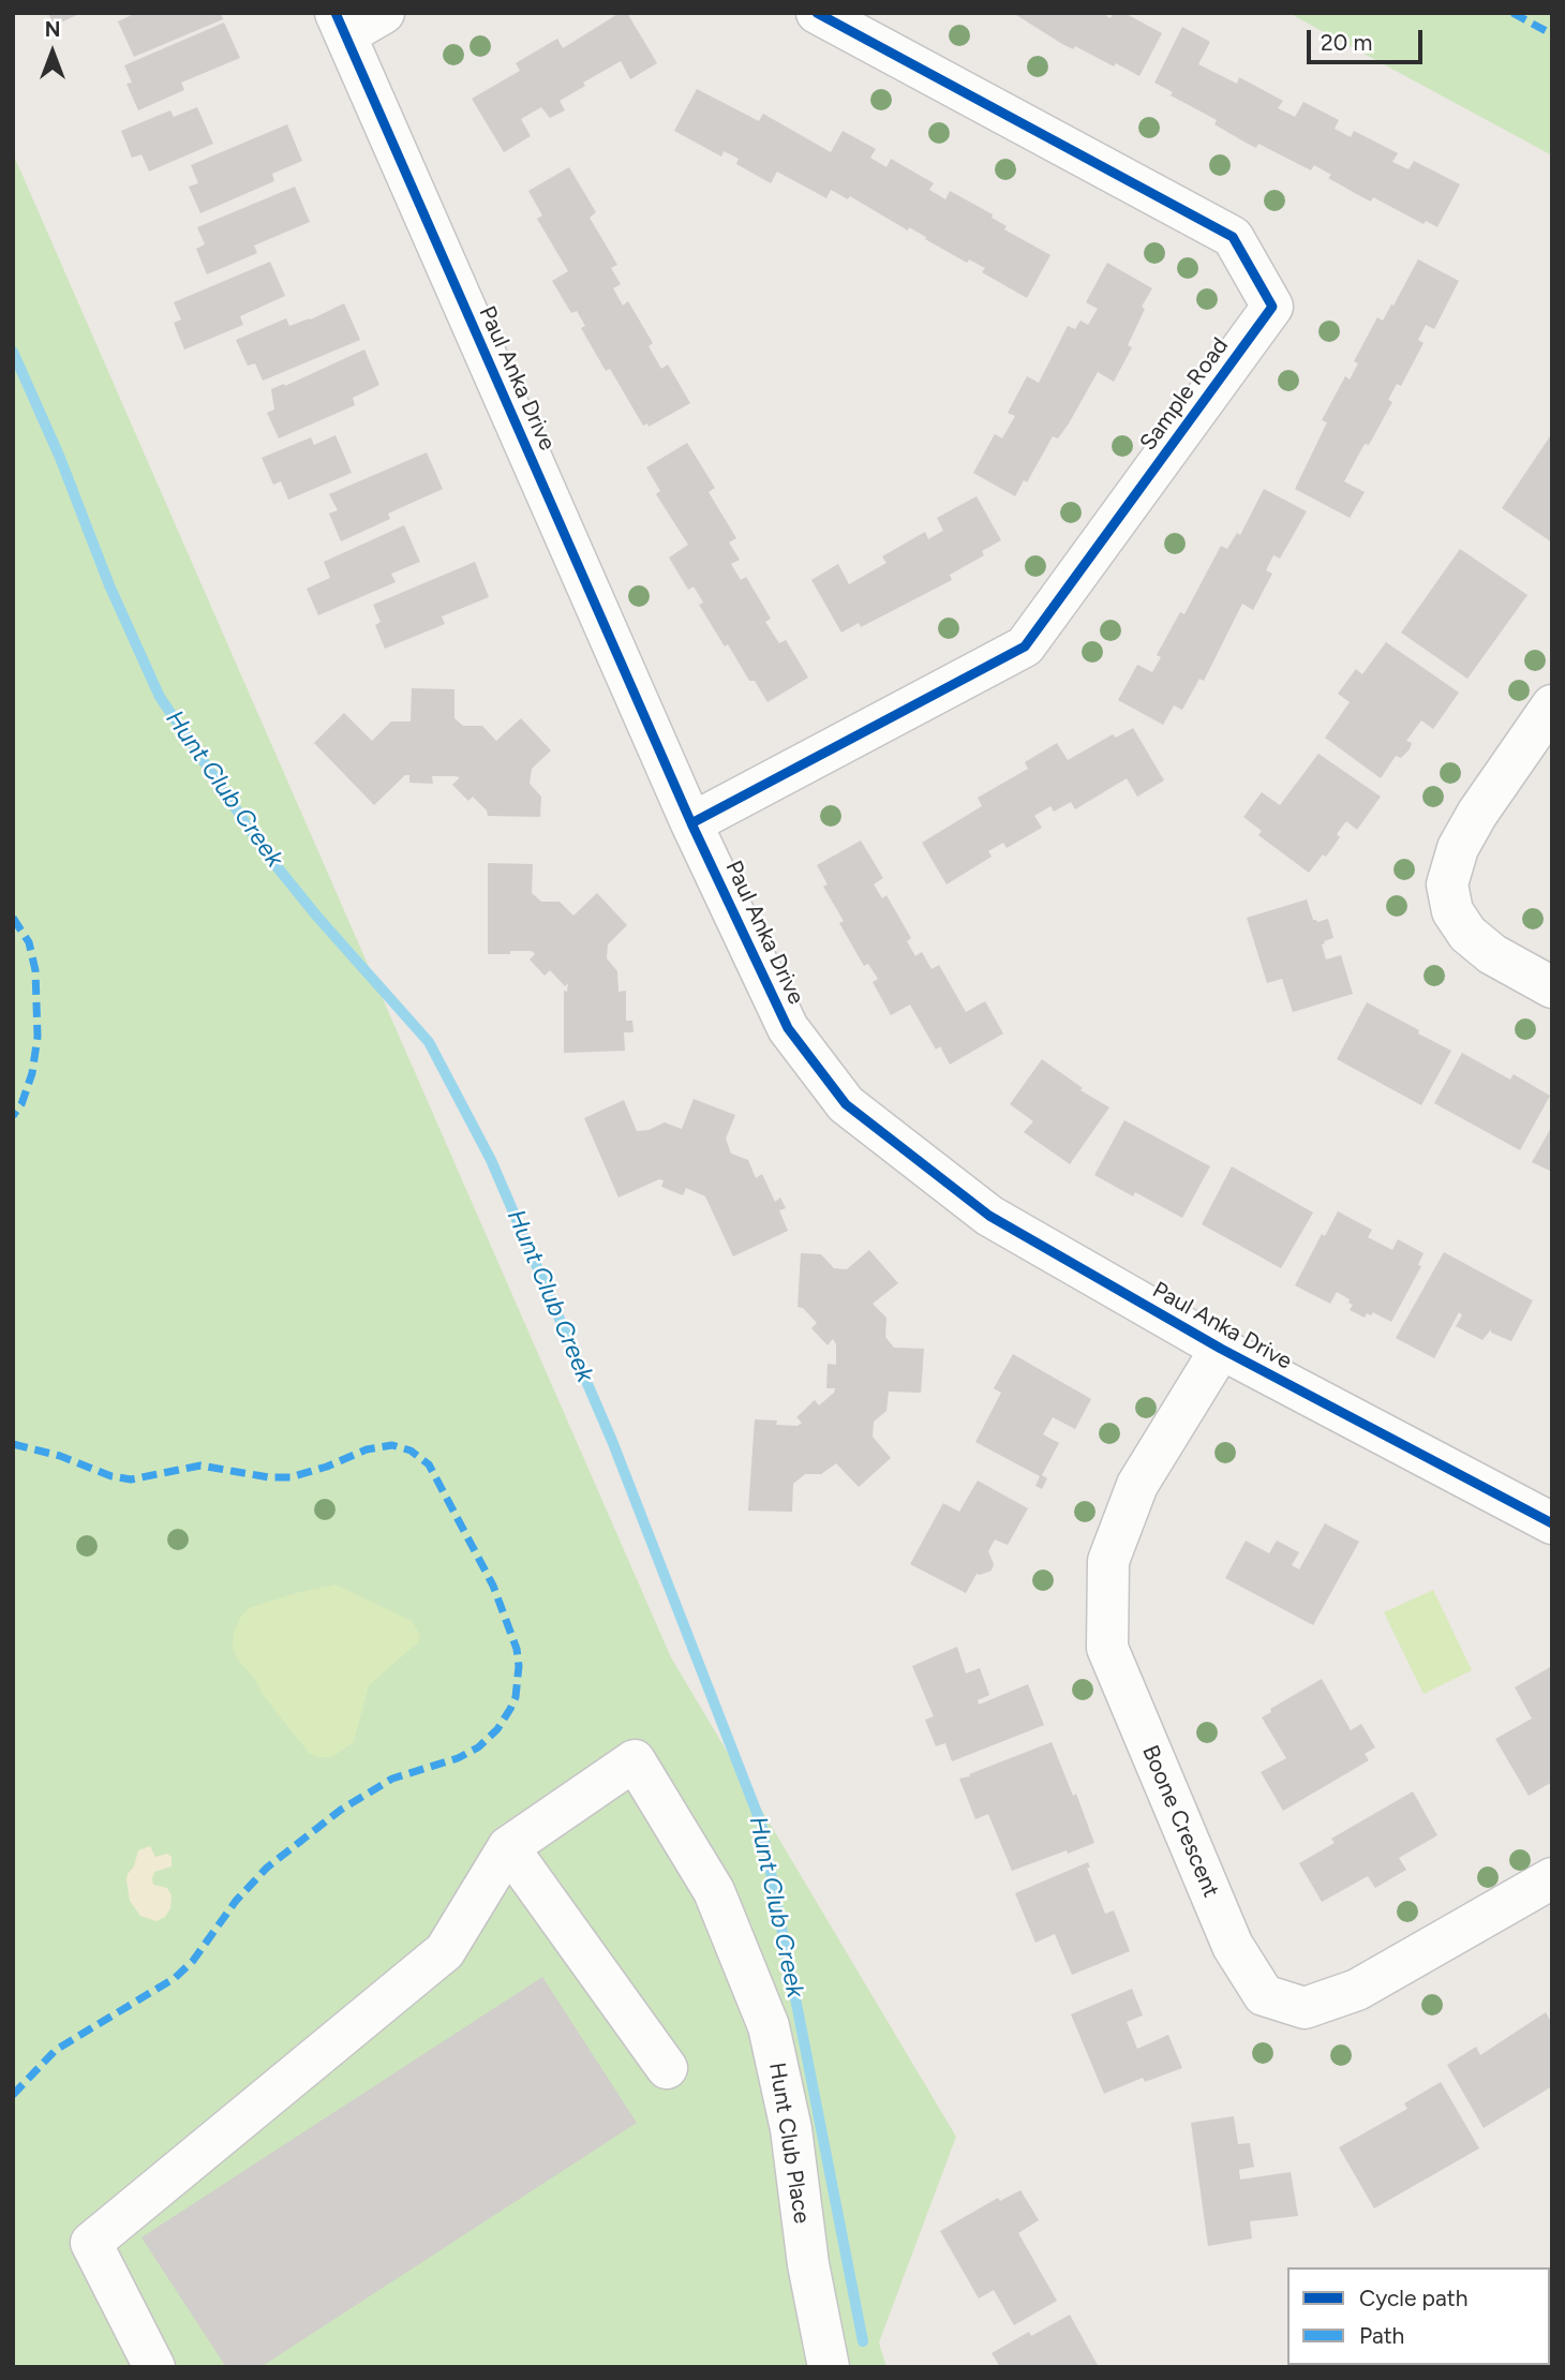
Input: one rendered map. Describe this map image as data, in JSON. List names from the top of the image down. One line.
{"streets":{"street":["Paul Anka Drive","Sample Road","Boone Crescent","Hunt Club Place"]},"crossings":[["Paul Anka Drive","Sample Road"],["Paul Anka Drive","Boone Crescent"]],"water":["Hunt Club Creek"],"legend":["Cycle path","Path"],"scale_bar":"20 m","north":"top"}
